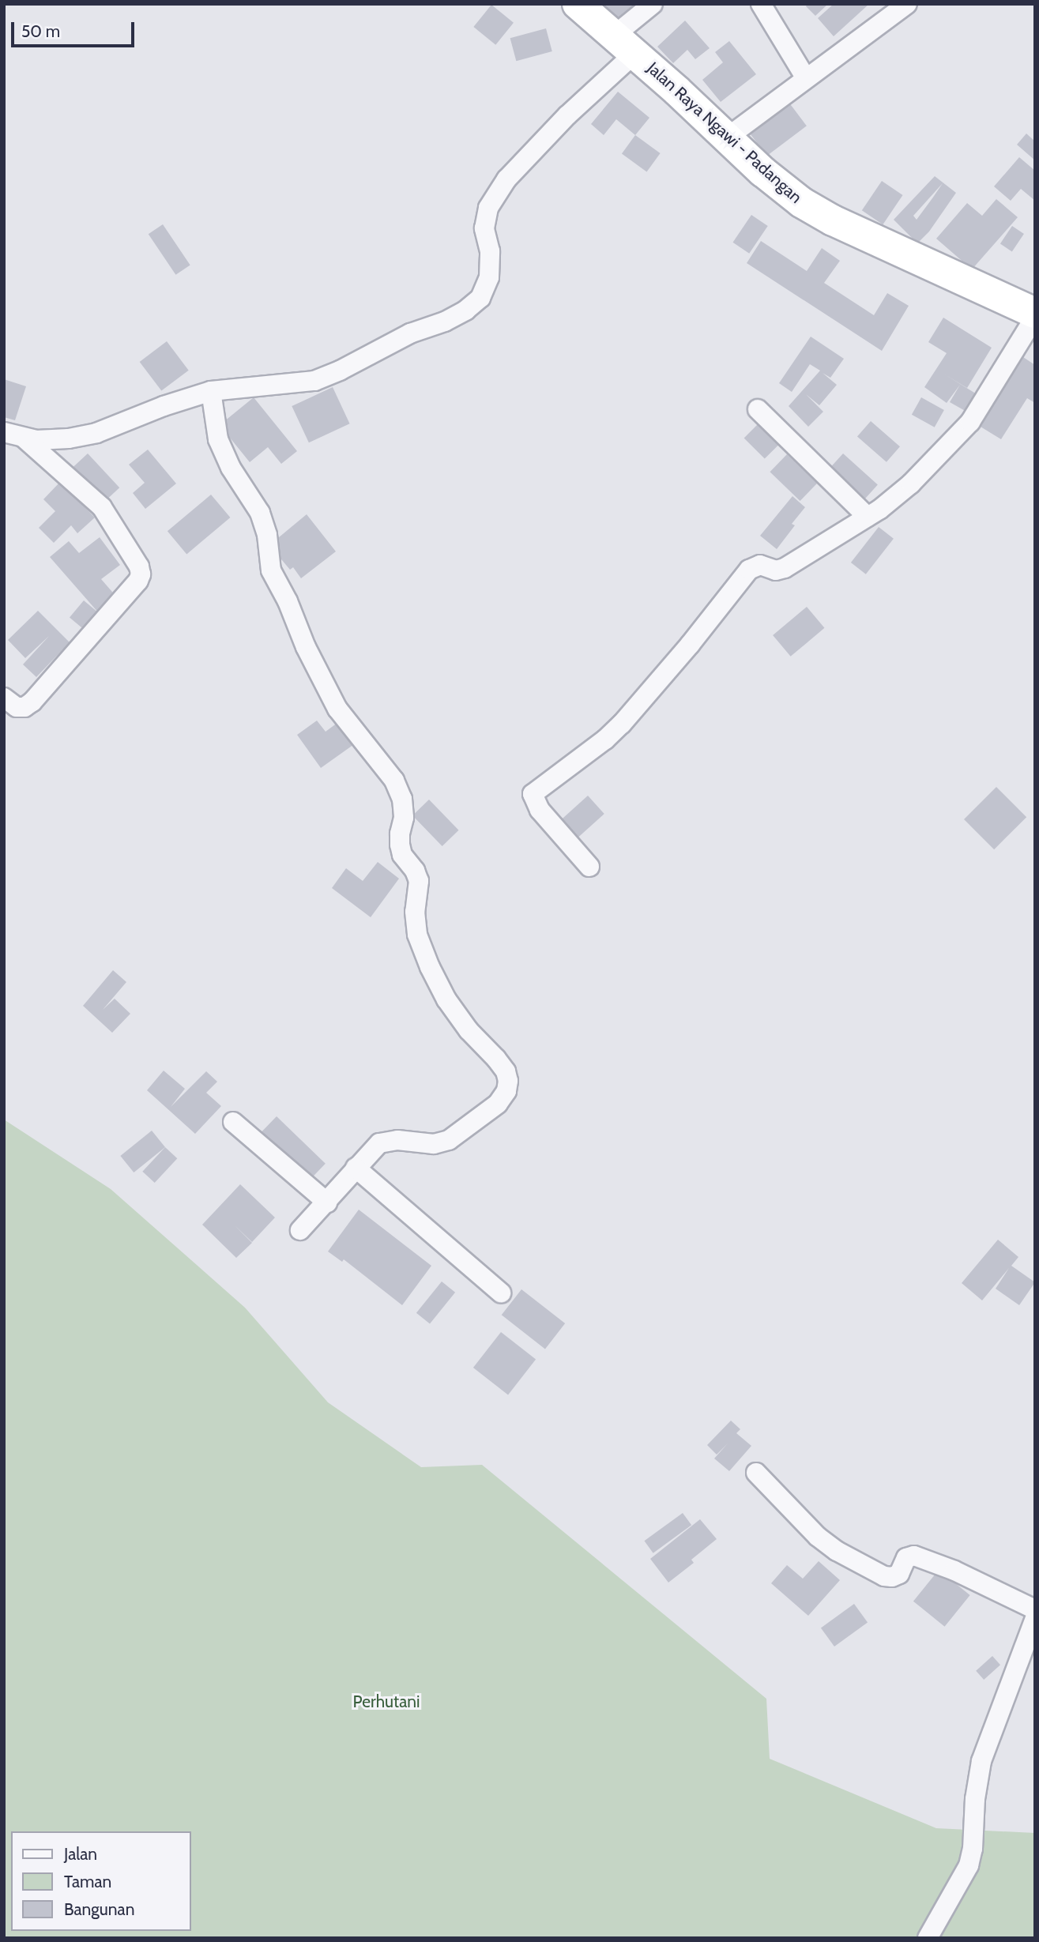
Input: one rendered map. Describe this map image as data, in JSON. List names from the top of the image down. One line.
{"streets":{"highway":["Jalan Raya Ngawi - Padangan"]},"parks":["Perhutani"],"legend":["Jalan","Taman","Bangunan"],"scale_bar":"50 m"}
